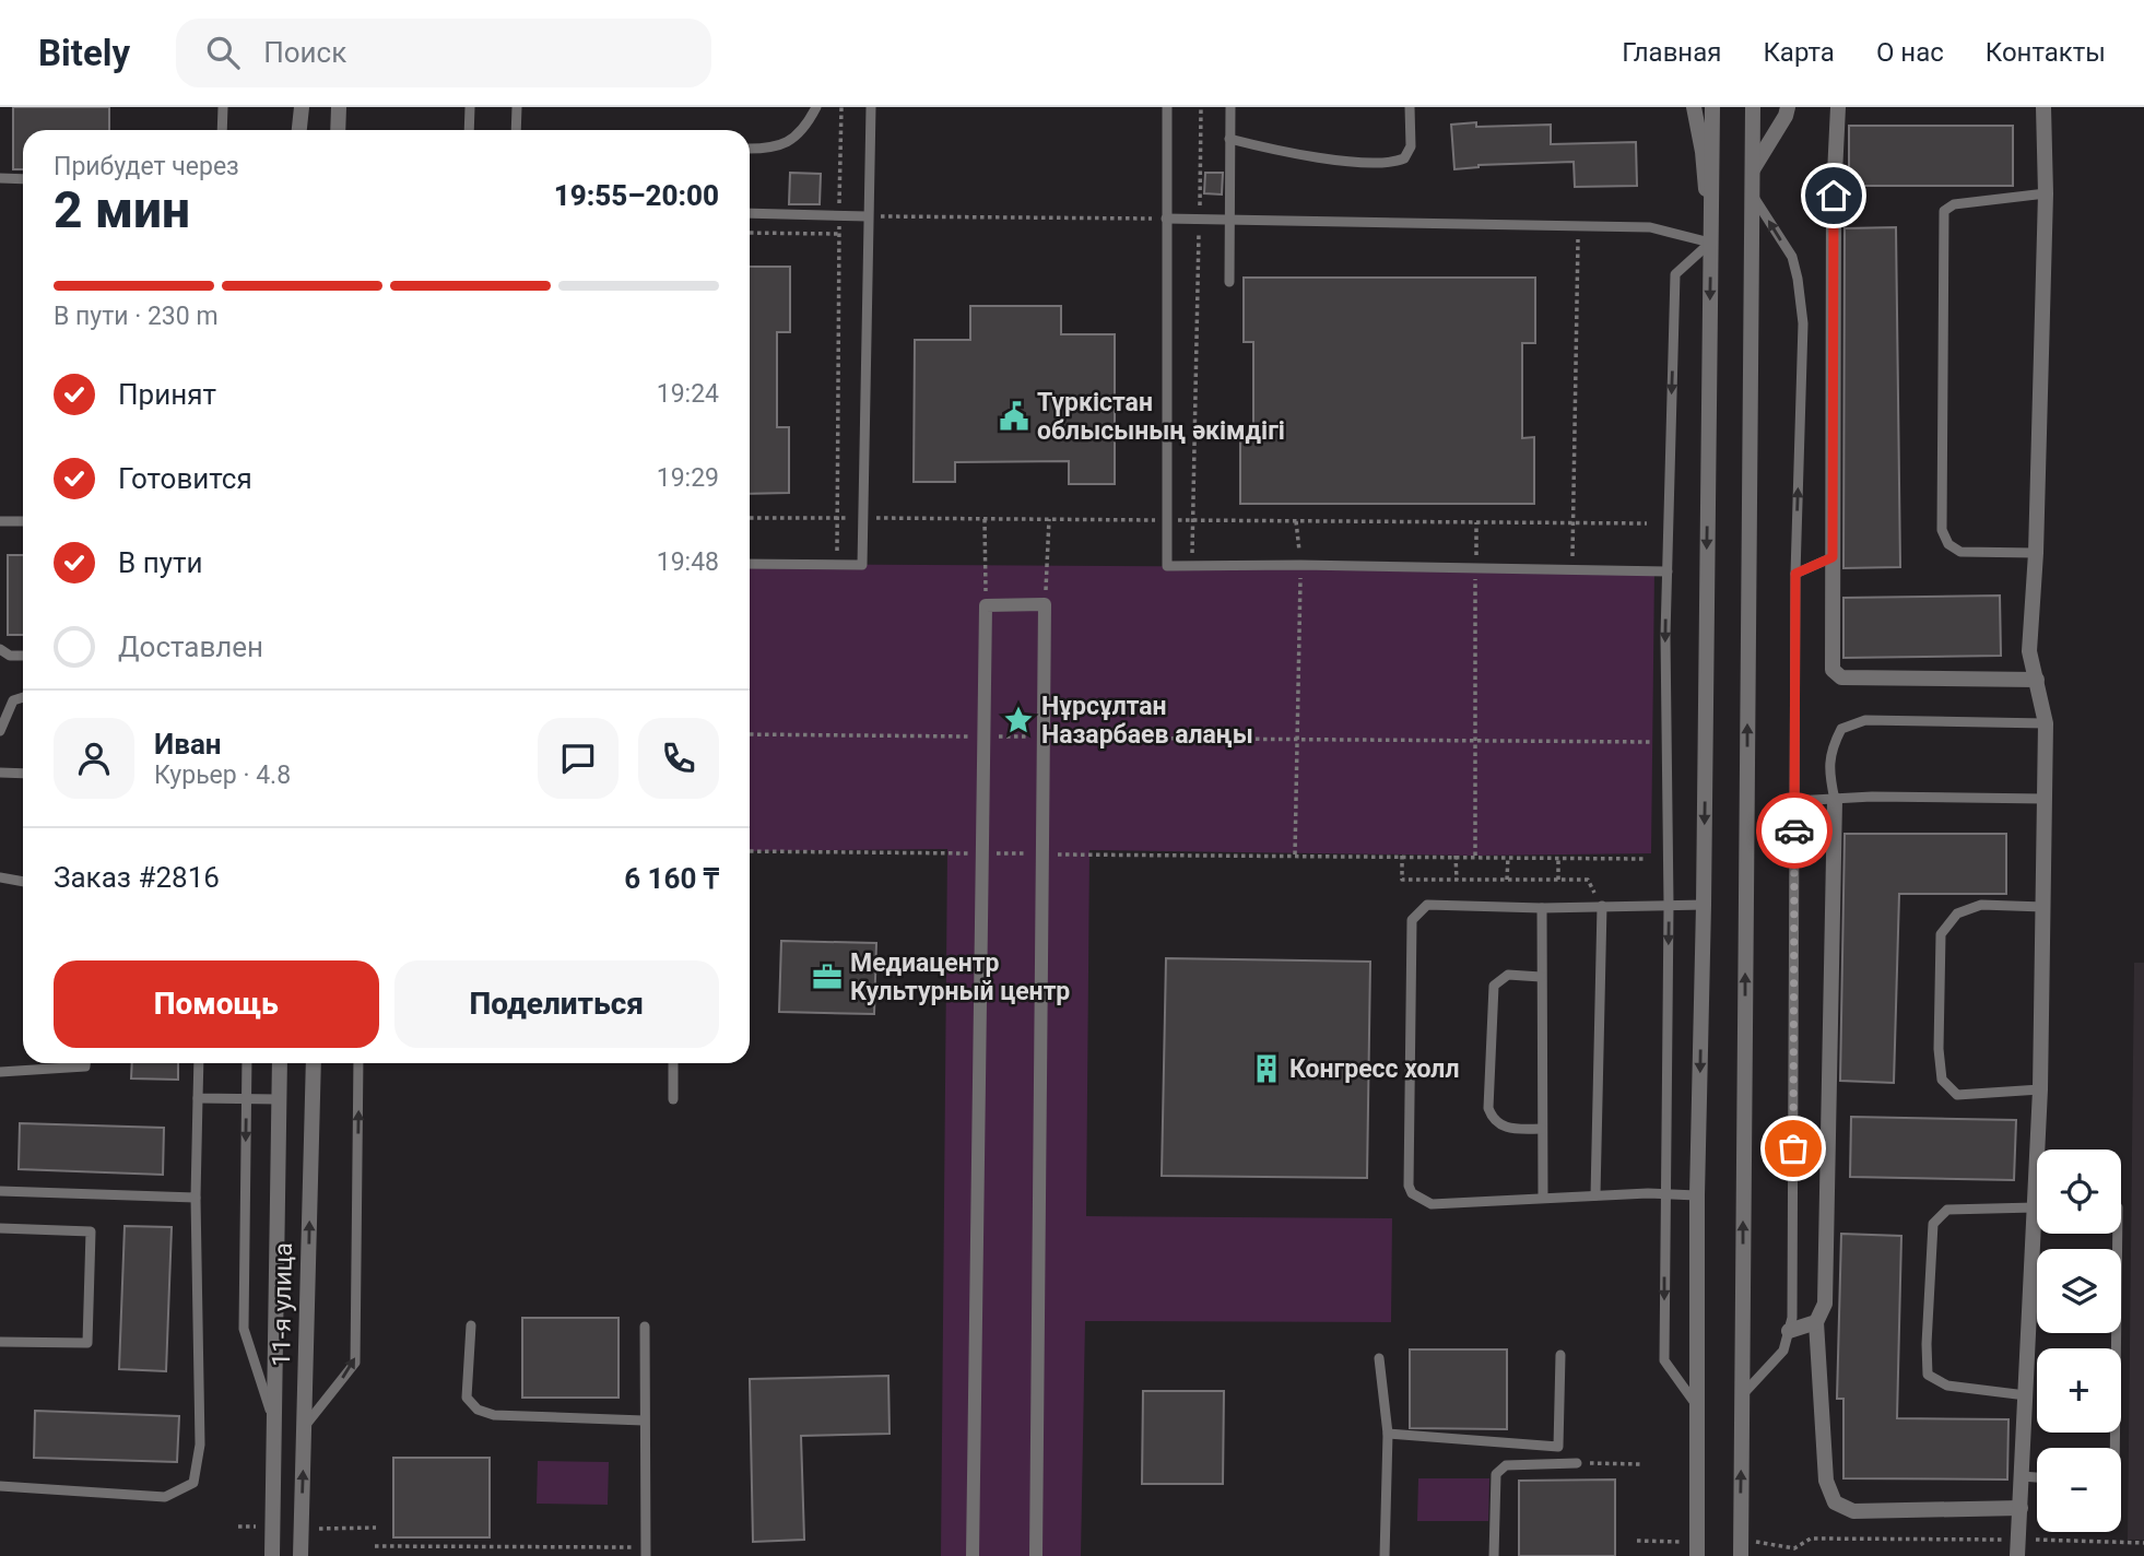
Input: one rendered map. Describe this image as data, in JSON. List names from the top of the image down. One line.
{"streets":{"street":["11-я улица"]},"places":{"public building":["Түркістан облысының әкімдігі"],"place":["Нұрсұлтан Назарбаев алаңы"],"office":["Медиацентр Культурный центр"],"building":["Конгресс холл"]},"page":{"header":"Bitely","search":"Поиск","nav":["Главная","Карта","О нас","Контакты"],"heading":["2 мин","Прибудет через","19:55–20:00"],"panel":["Иван","Курьер · 4.8","Заказ #2816","6 160 ₸"],"bar":"В пути · 230 m","list":[["Принят","19:24"],["Готовится","19:29"],["В пути","19:48"],"Доставлен"],"buttons":["Помощь","Поделиться"],"map_buttons":["+","−"]}}
